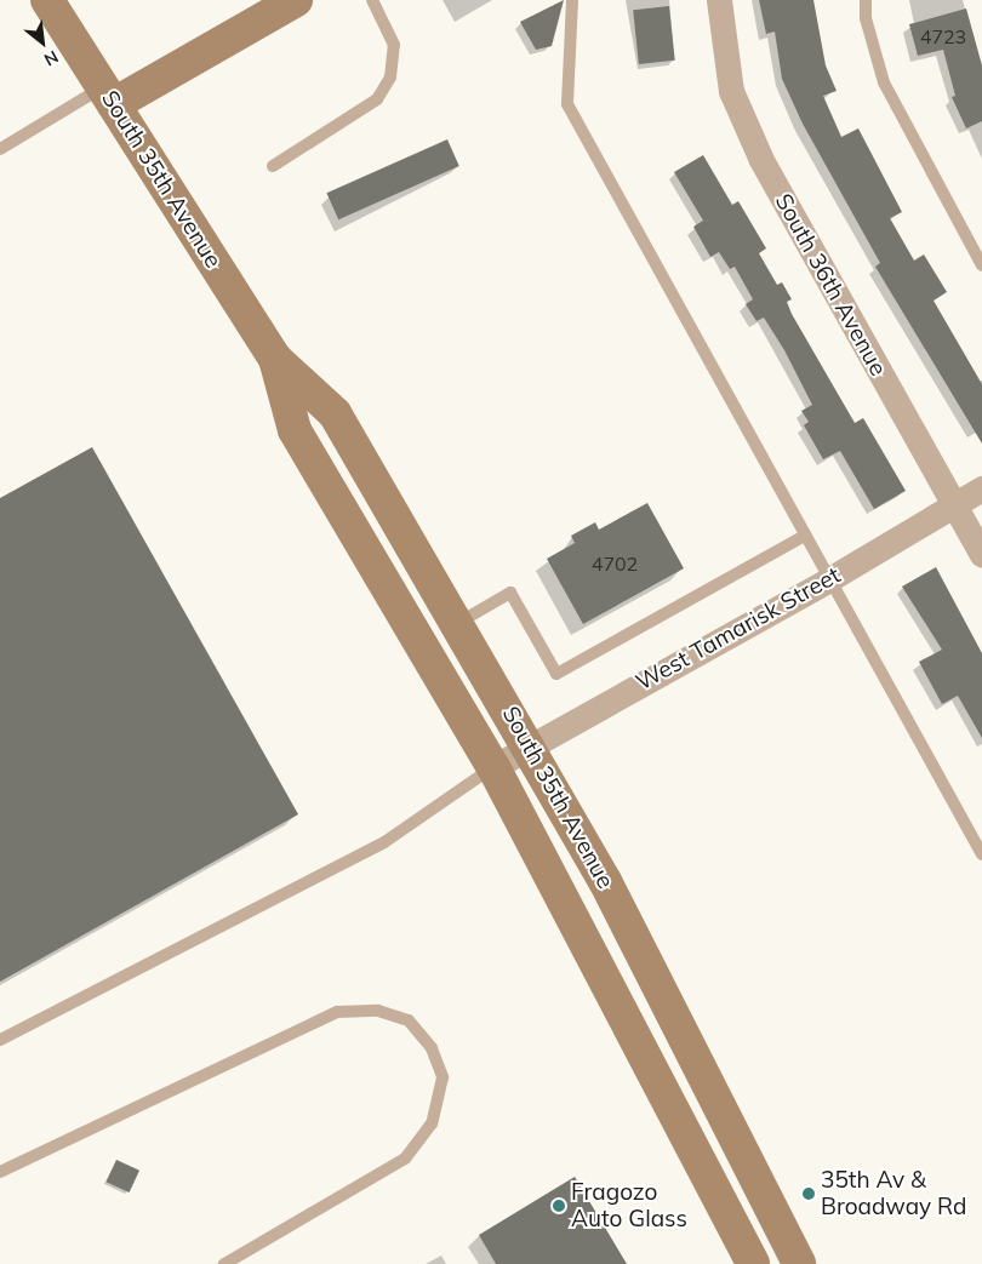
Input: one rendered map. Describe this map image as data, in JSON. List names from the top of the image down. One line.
{"streets":{"main road":["South 35th Avenue"],"street":["South 36th Avenue","West Tamarisk Street"]},"crossings":[["South 35th Avenue","West Tamarisk Street"],["South 36th Avenue","West Tamarisk Street"]],"places":["35th Av & Broadway Rd","Fragozo Auto Glass"],"house_numbers":["4723","4702"],"north":"bottom right"}
